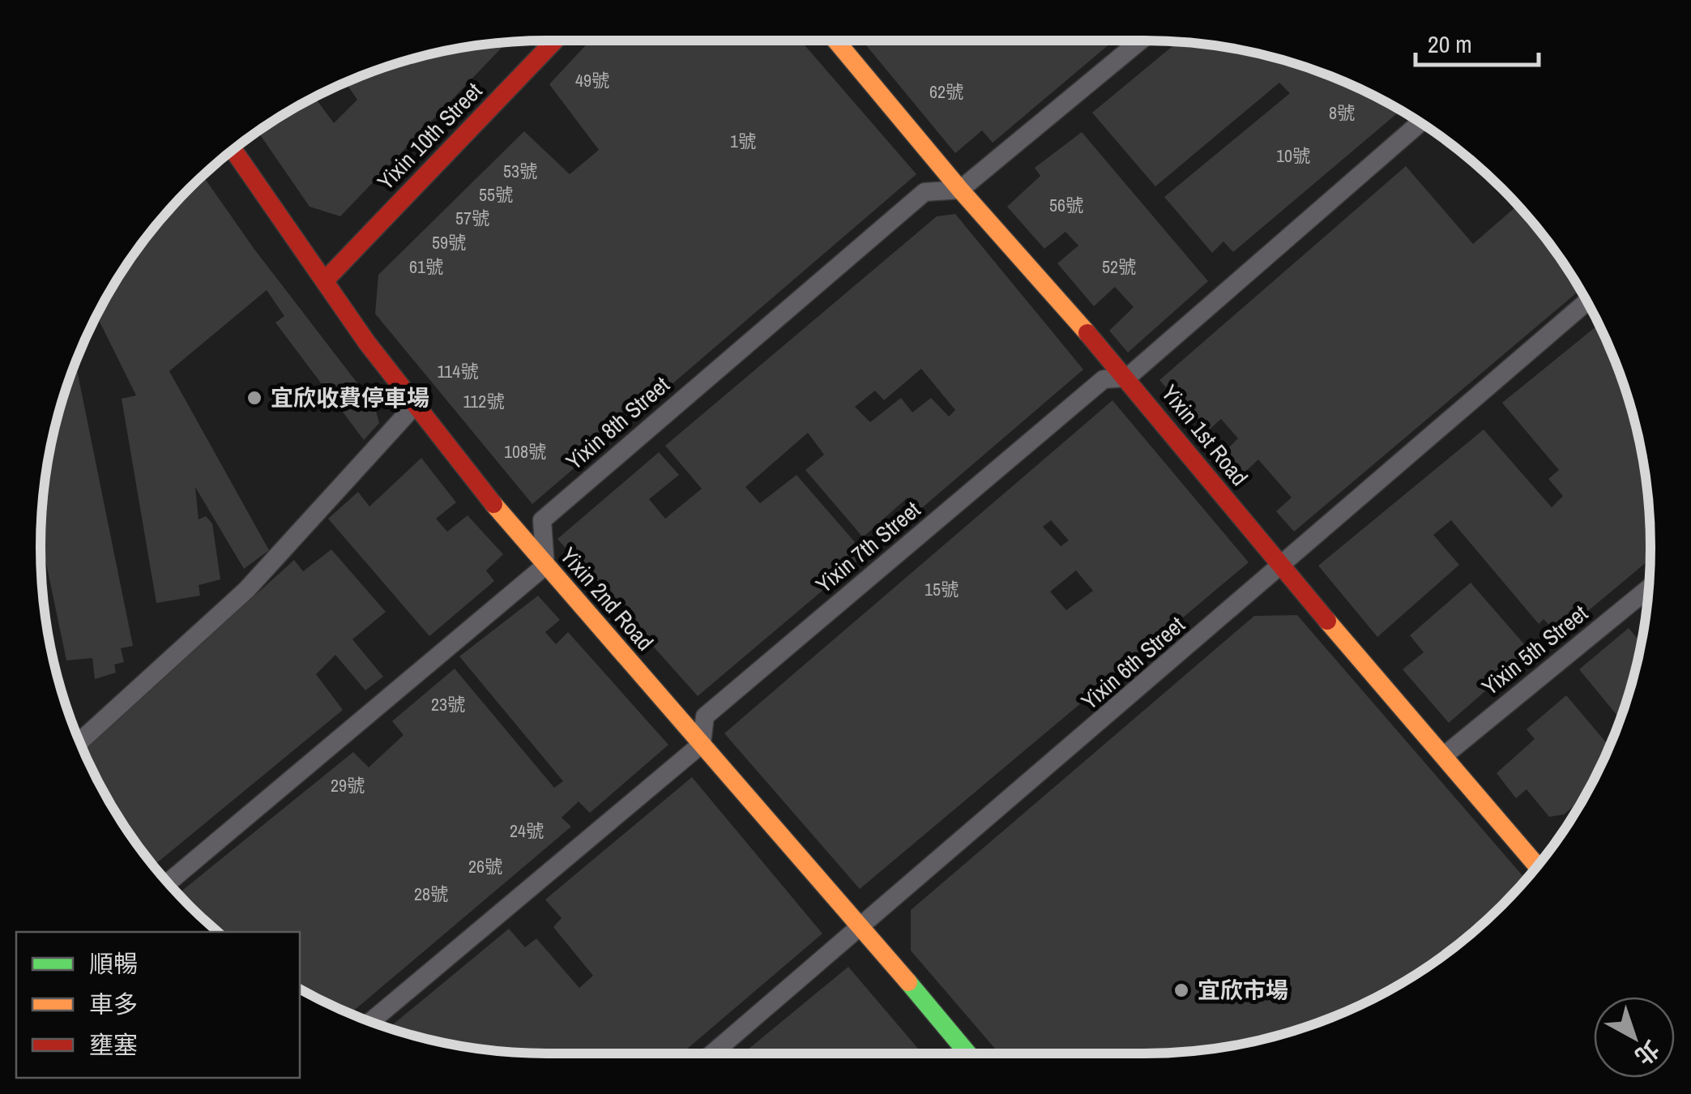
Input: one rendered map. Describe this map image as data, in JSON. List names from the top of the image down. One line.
{"streets":{"street":["Yixin 10th Street","Yixin 1st Road","Yixin 2nd Road"],"lane":["Yixin 8th Street","Yixin 7th Street","Yixin 5th Street","Yixin 6th Street"]},"crossings":[["Yixin 10th Street","Yixin 2nd Road"],["Yixin 8th Street","Yixin 1st Road"],["Yixin 8th Street","Yixin 2nd Road"],["Yixin 1st Road","Yixin 7th Street"],["Yixin 1st Road","Yixin 5th Street"],["Yixin 1st Road","Yixin 6th Street"],["Yixin 7th Street","Yixin 2nd Road"],["Yixin 2nd Road","Yixin 6th Street"]],"places":["宜欣收費停車場","宜欣市場"],"house_numbers":["49號","62號","8號","1號","10號","53號","55號","56號","57號","59號","61號","52號","114號","112號","108號","15號","23號","29號","24號","26號","28號"],"legend":["順暢","車多","壅塞"],"scale_bar":"20 m","north":"bottom right"}
